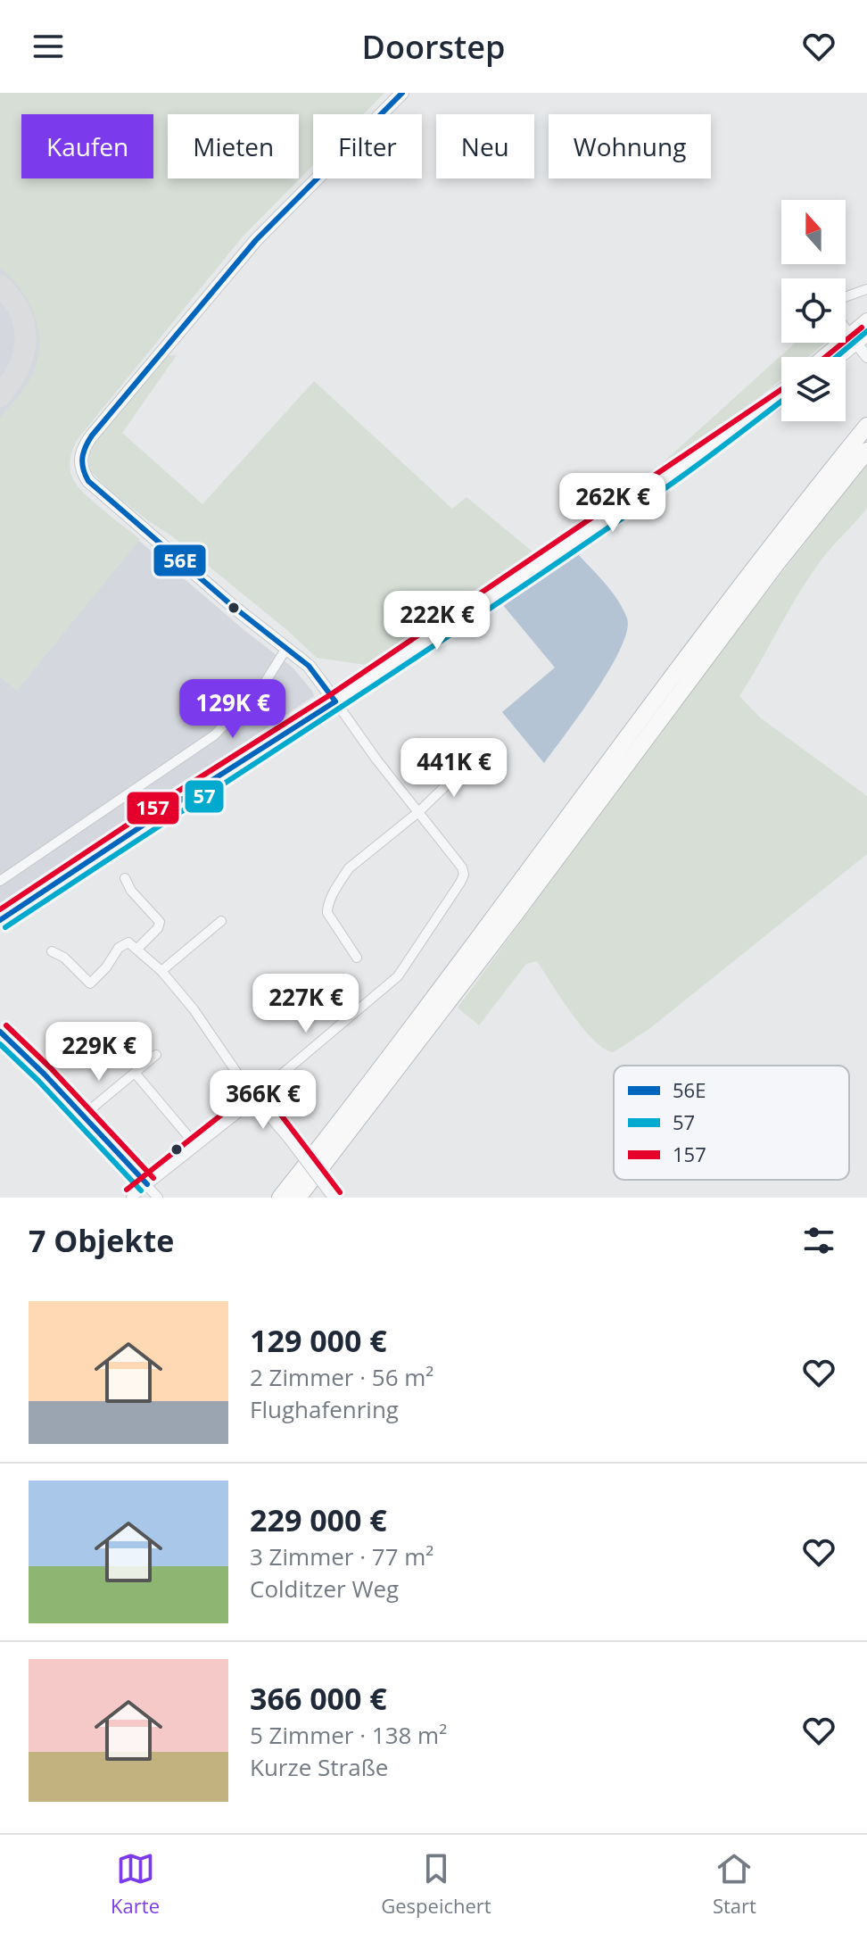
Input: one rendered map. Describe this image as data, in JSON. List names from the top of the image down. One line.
{"lines":["transit line 56E","transit line 157","transit line 57"],"legend":["56E","57","157"],"north":"top","page":{"header":"Doorstep","chip":["Kaufen","Mieten","Filter","Neu","Wohnung"],"price":["262K €","222K €","129K €","441K €","227K €","229K €","366K €"],"heading":"7 Objekte","list":[{"name":"129 000 €","note":"2 Zimmer · 56 m² · Flughafenring"},{"name":"229 000 €","note":"3 Zimmer · 77 m² · Colditzer Weg"},{"name":"366 000 €","note":"5 Zimmer · 138 m² · Kurze Straße"}],"tabs":["Karte","Gespeichert","Start"]}}
